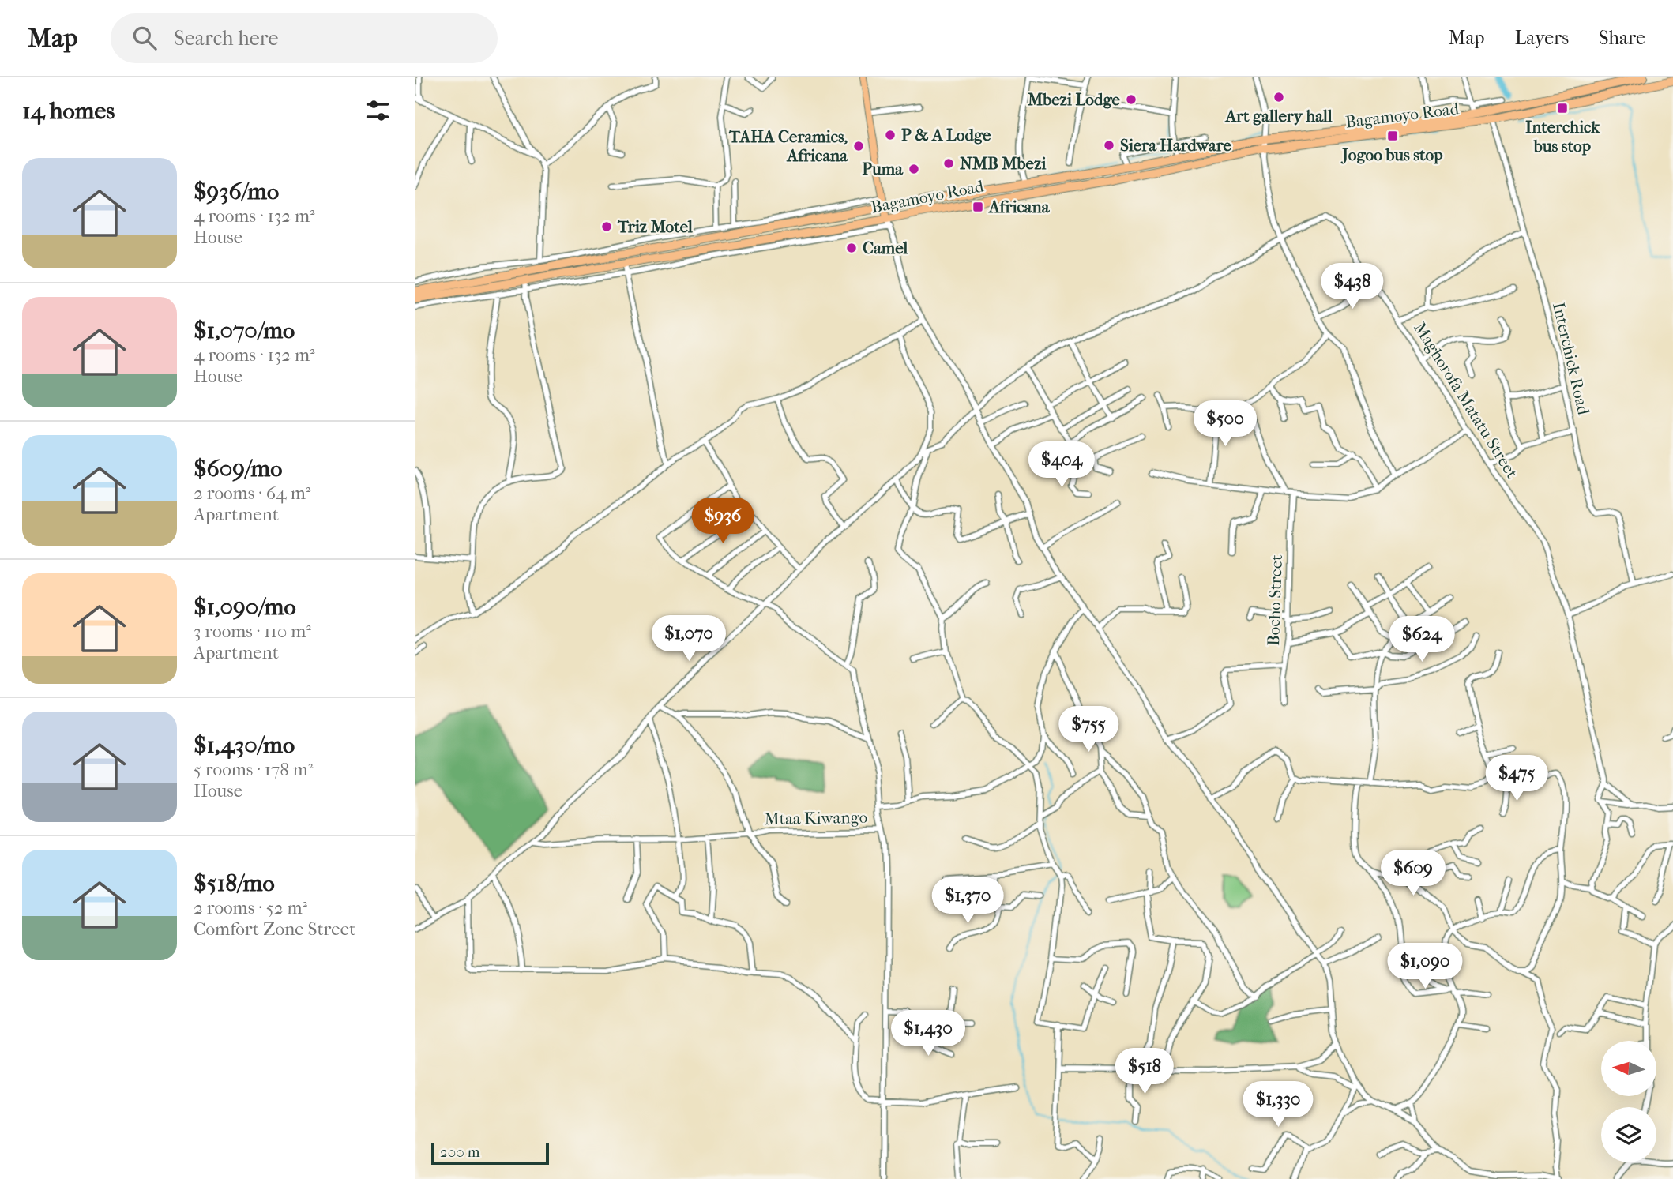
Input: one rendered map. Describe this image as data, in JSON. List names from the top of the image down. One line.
{"streets":{"highway":["Bagamoyo Road"],"street":["Interchick Road","Maghorofa Matatu Street","Bocho Street","Mtaa Kiwango"]},"crossings":[["Bagamoyo Road","Interchick Road"]],"places":{"other":["Art gallery hall","Mbezi Lodge","P & A Lodge","Siera Hardware","TAHA Ceramics, Africana","NMB Mbezi","Puma","Triz Motel","Camel"],"transit":["Interchick bus stop","Jogoo bus stop","Africana"]},"scale_bar":"200 m","north":"left","page":{"header":"Map","search":"Search here","nav":["Map","Layers","Share"],"heading":"14 homes","list":[{"name":"$936/mo","note":"4 rooms · 132 m² · House"},{"name":"$1,070/mo","note":"4 rooms · 132 m² · House"},{"name":"$609/mo","note":"2 rooms · 64 m² · Apartment"},{"name":"$1,090/mo","note":"3 rooms · 110 m² · Apartment"},{"name":"$1,430/mo","note":"5 rooms · 178 m² · House"},{"name":"$518/mo","note":"2 rooms · 52 m² · Comfort Zone Street"}],"price":["$438","$500","$404","$936","$1,070","$624","$755","$475","$609","$1,370","$1,090","$1,430","$518","$1,330"],"scale":"200 m"}}
